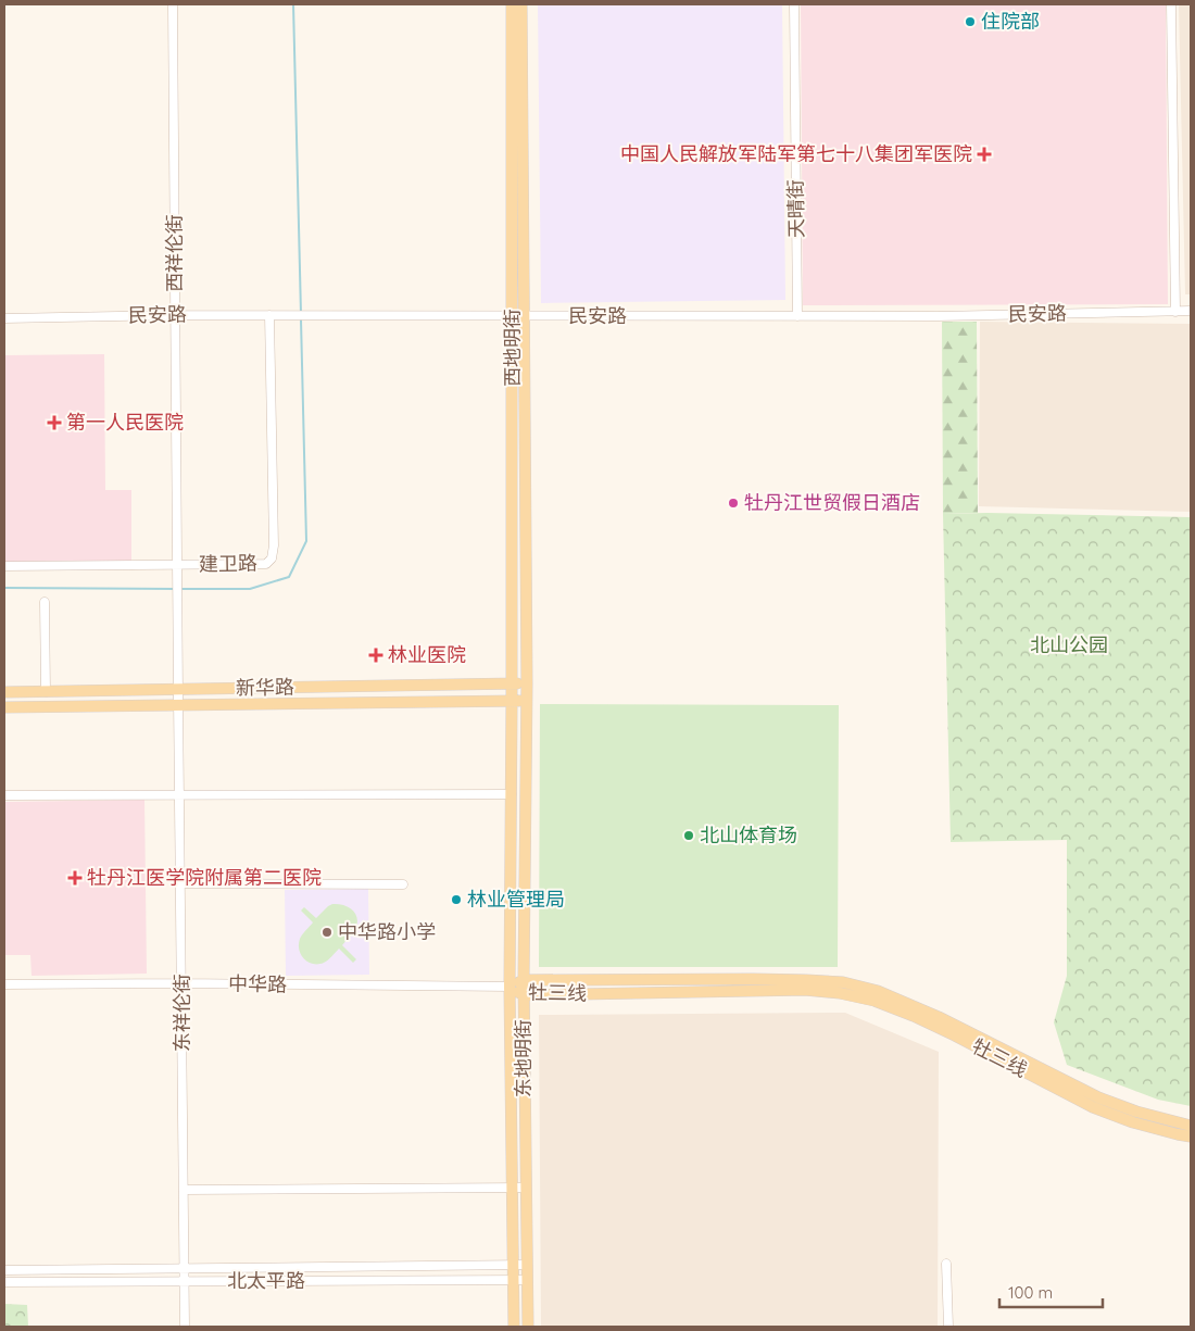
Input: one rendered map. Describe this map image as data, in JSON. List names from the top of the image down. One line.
{"streets":{"main road":["西地明街","新华路","牡三线","东地明街"],"street":["天晴街","西祥伦街","民安路","建卫路","中华路","东祥伦街","北太平路"]},"crossings":[["天晴街","民安路"],["西祥伦街","民安路"],["西祥伦街","建卫路"],["西祥伦街","新华路"],["西祥伦街","东祥伦街"],["民安路","西地明街"],["民安路","建卫路"],["西地明街","新华路"],["西地明街","东地明街"],["新华路","东祥伦街"],["新华路","东地明街"],["中华路","牡三线"],["中华路","东祥伦街"],["中华路","东地明街"],["牡三线","东地明街"],["东祥伦街","北太平路"],["东地明街","北太平路"]],"parks":["北山公园"],"places":{"other":["住院部","牡丹江世贸假日酒店","北山体育场","林业管理局","中华路小学"],"health":["中国人民解放军陆军第七十八集团军医院","第一人民医院","林业医院","牡丹江医学院附属第二医院"]},"scale_bar":"100 m"}
